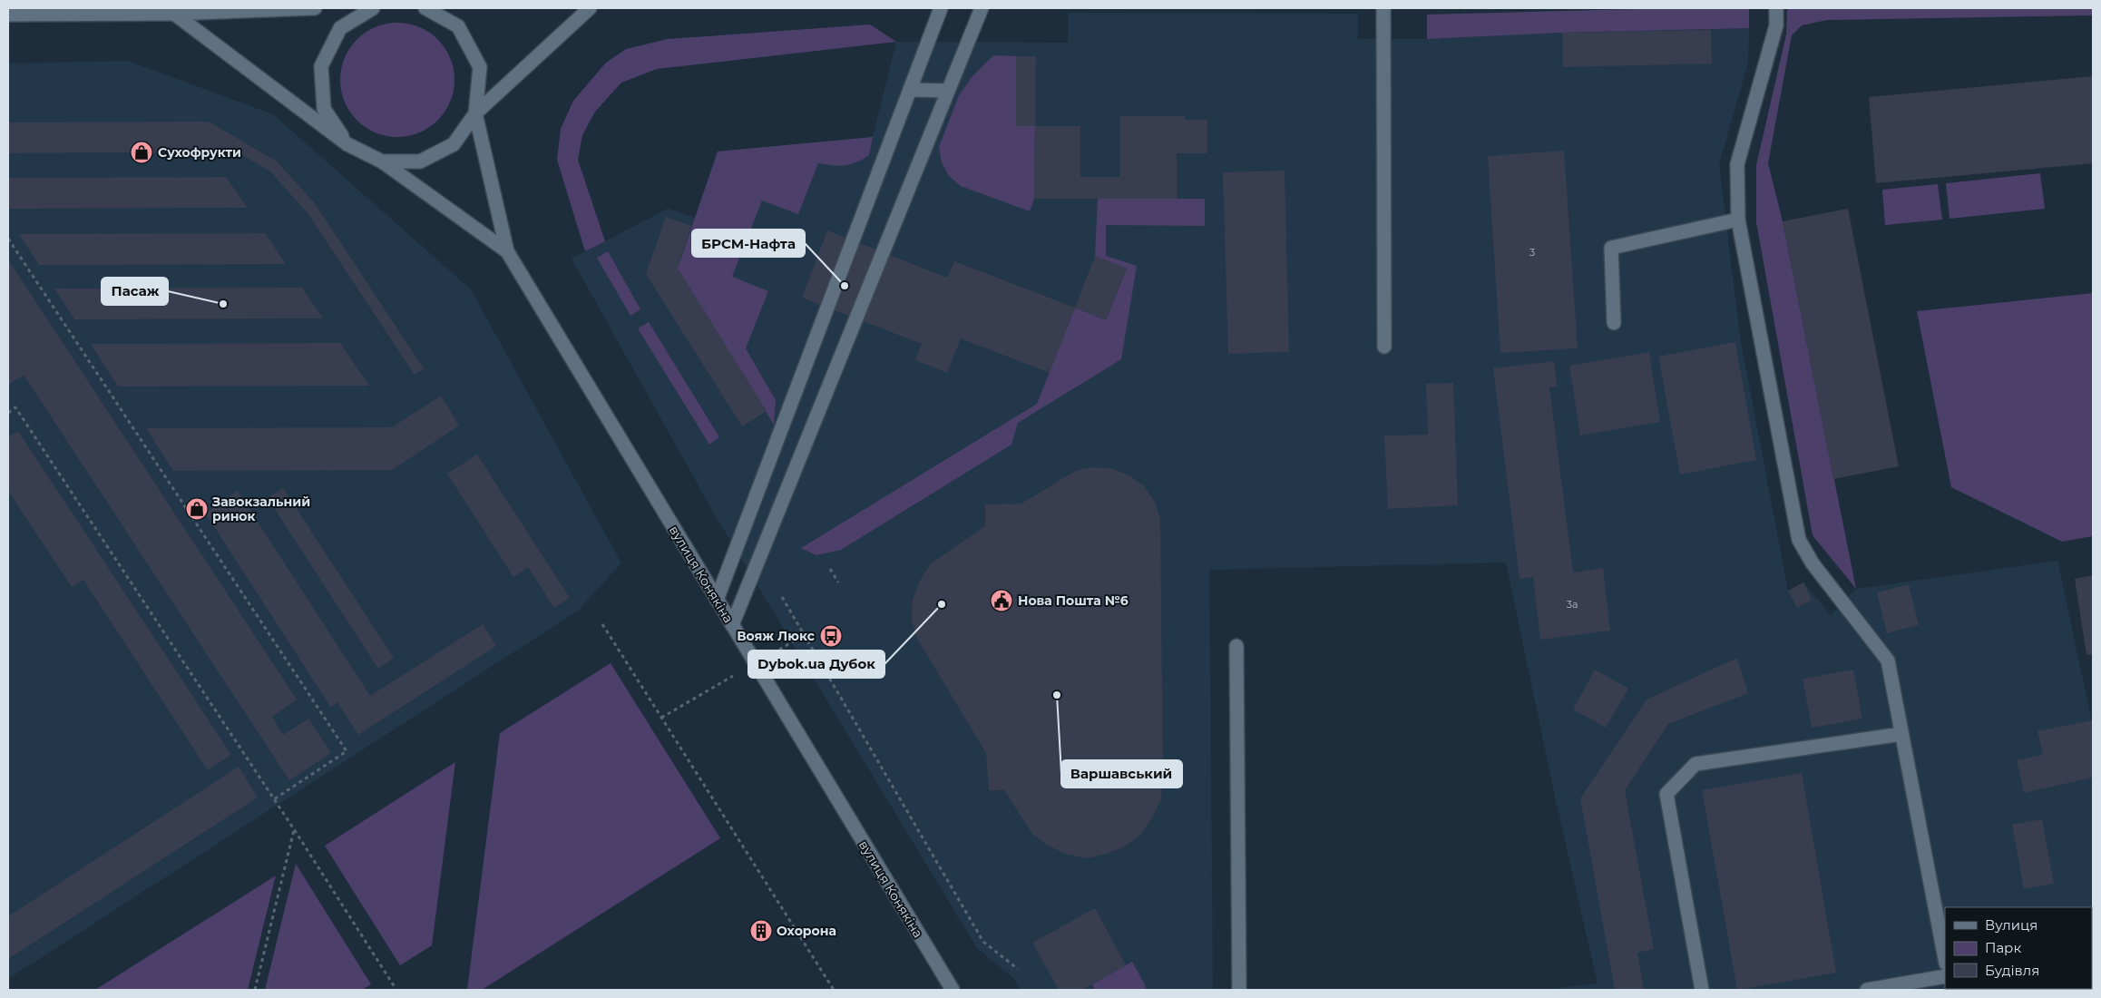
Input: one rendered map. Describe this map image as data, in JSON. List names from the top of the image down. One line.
{"streets":{"main road":["вулиця Конякіна"]},"places":{"shop":["Сухофрукти","Завокзальний ринок"],"other":["БРСМ-Нафта","Пасаж","Dybok.ua Дубок","Варшавський"],"public building":["Нова Пошта №6"],"bus stop":["Вояж Люкс"],"building":["Охорона"]},"house_numbers":["3","3а"],"legend":["Вулиця","Парк","Будівля"]}
